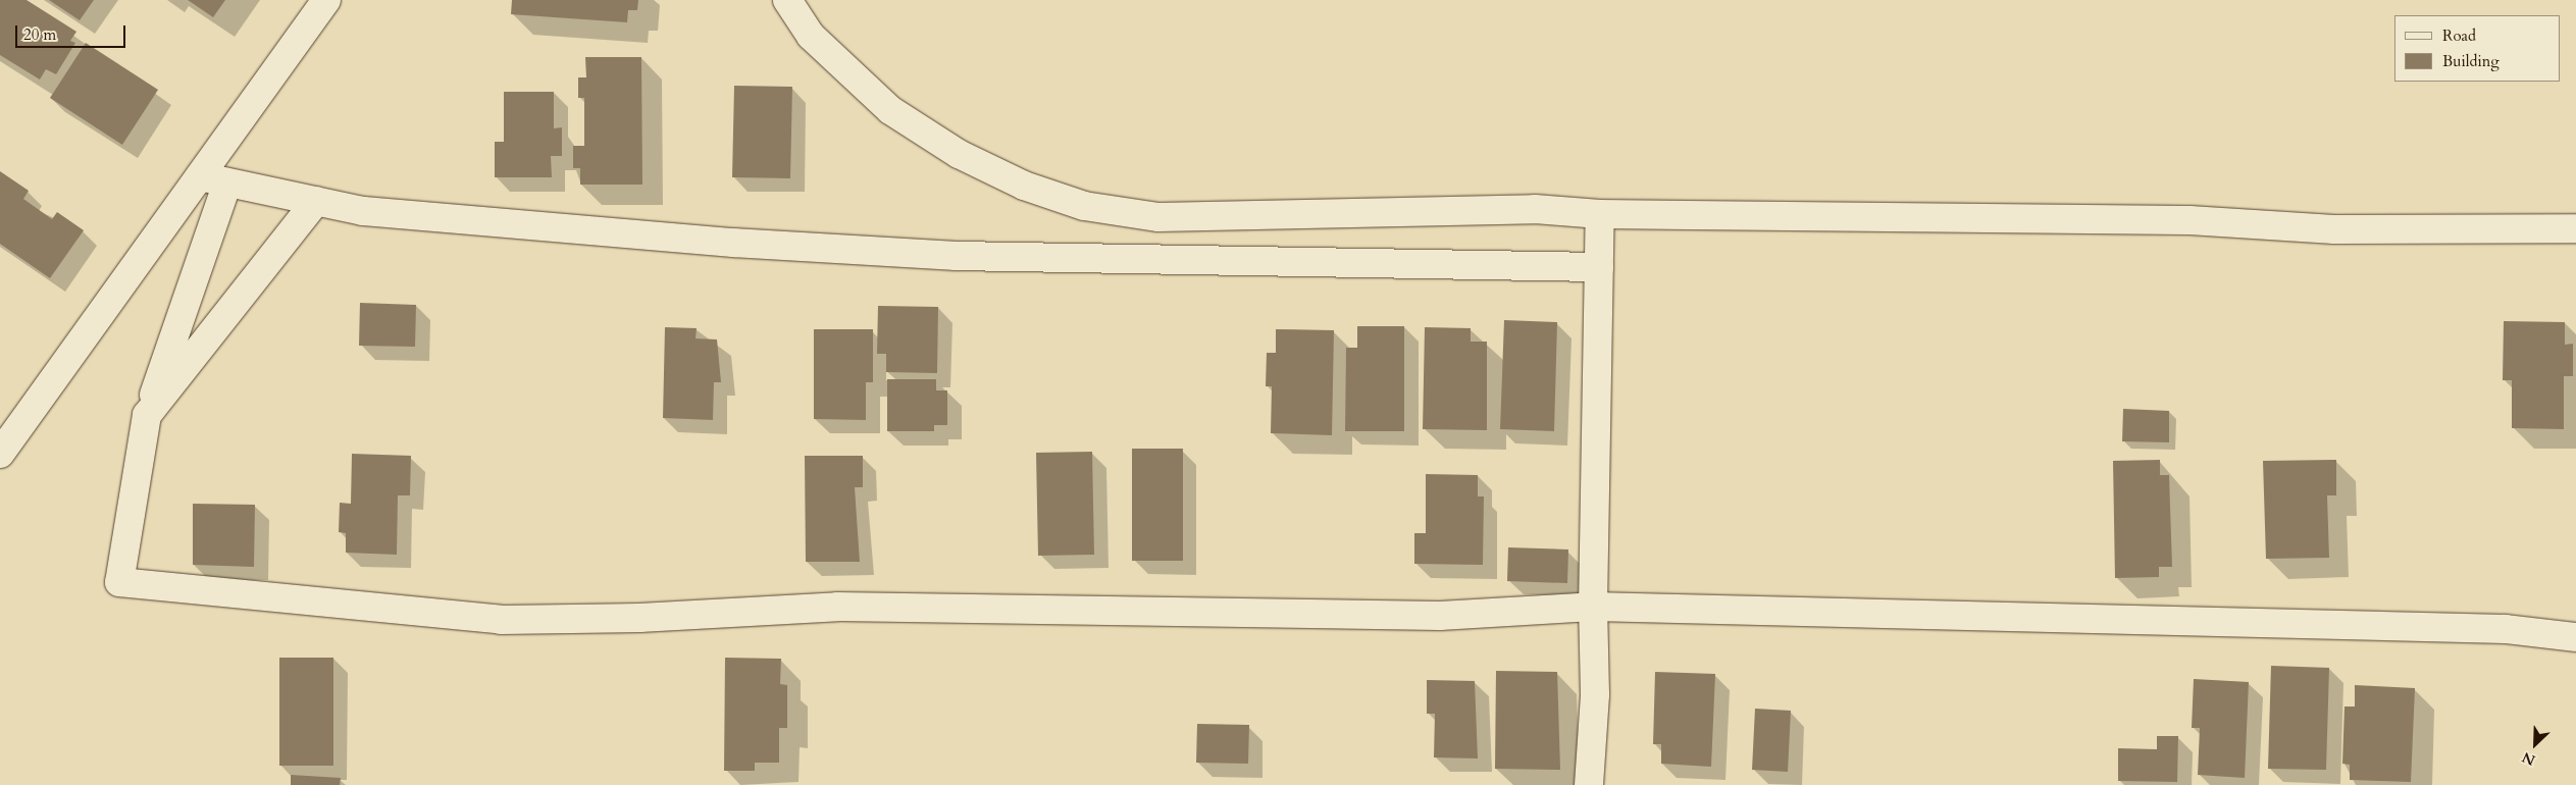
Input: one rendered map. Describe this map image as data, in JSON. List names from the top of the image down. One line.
{"legend":["Road","Building"],"scale_bar":"20 m","north":"bottom left"}
